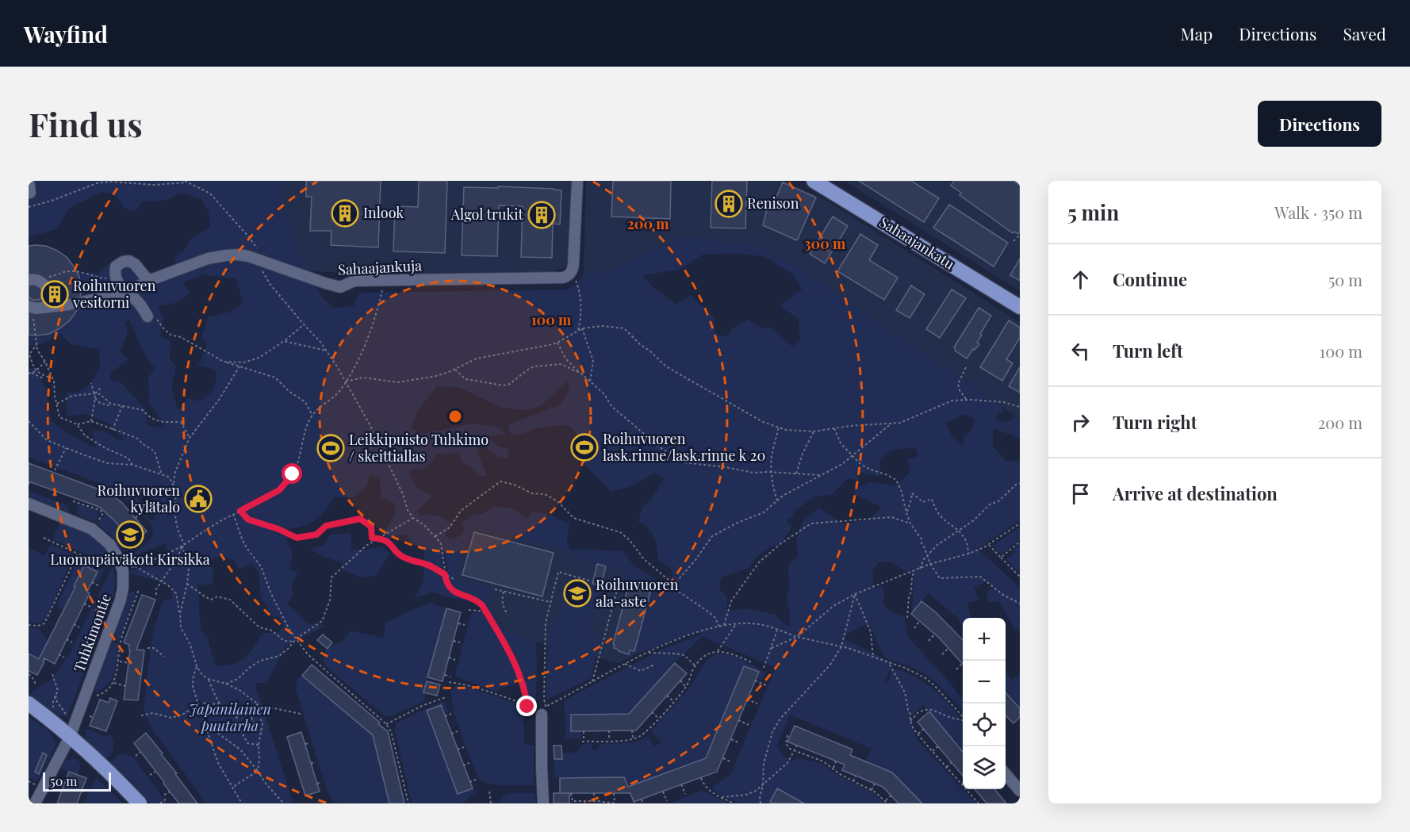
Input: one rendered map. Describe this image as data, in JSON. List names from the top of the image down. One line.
{"streets":{"main road":["Sahaajankatu"],"street":["Sahaajankuja","Tuhkimontie"]},"parks":["Japanilainen puutarha"],"places":{"building":["Renison","Inlook","Algol trukit","Roihuvuoren vesitorni"],"sports":["Roihuvuoren lask.rinne/lask.rinne k 20","Leikkipuisto Tuhkimo / skeittiallas"],"public building":["Roihuvuoren kylätalo"],"school or university":["Luomupäiväkoti Kirsikka","Roihuvuoren ala-aste"]},"scale_bar":"50 m","page":{"header":"Wayfind","nav":["Map","Directions","Saved"],"buttons":"Directions","title":"Find us","heading":["5 min","Walk · 350 m"],"list":[["Continue","50 m"],["Turn left","100 m"],["Turn right","200 m"],"Arrive at destination"],"map_buttons":["+","−"],"scale":"50 m"},"rings":["200 m","300 m","100 m"]}
